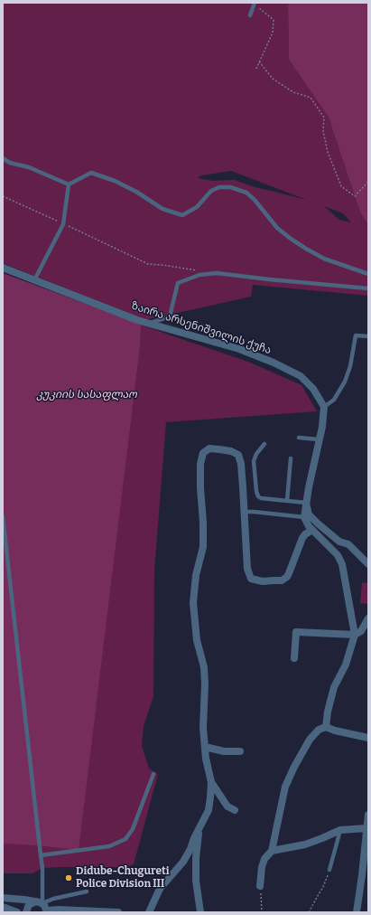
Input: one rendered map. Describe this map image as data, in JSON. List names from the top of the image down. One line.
{"streets":{"street":["ზაირა არსენიშვილის ქუჩა"]},"parks":["კუკიის სასაფლაო"],"places":["Didube-Chugureti Police Division III"]}
